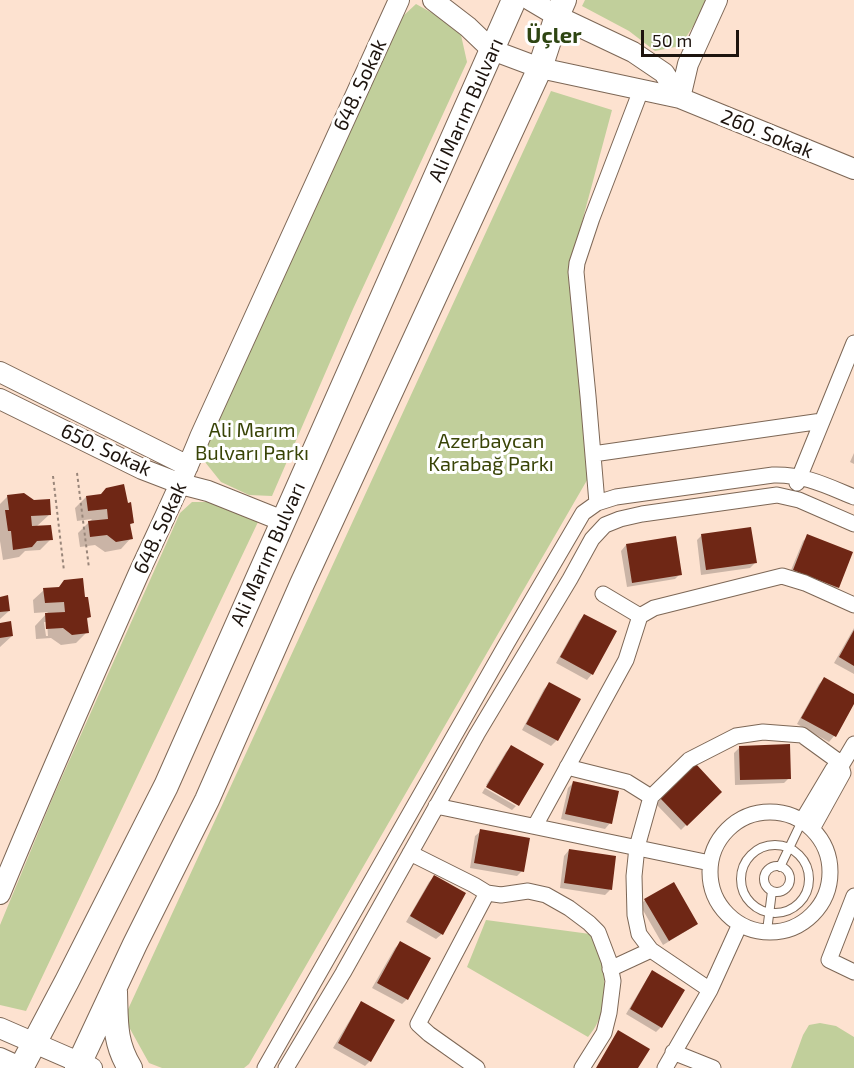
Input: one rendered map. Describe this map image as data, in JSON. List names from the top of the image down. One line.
{"streets":{"main road":["Ali Marım Bulvarı"],"street":["648. Sokak","260. Sokak","650. Sokak"]},"crossings":[["648. Sokak","650. Sokak"],["Ali Marım Bulvarı","260. Sokak"],["Ali Marım Bulvarı","650. Sokak"]],"districts":["Üçler"],"parks":["Ali Marım Bulvarı Parkı","Azerbaycan Karabağ Parkı"],"scale_bar":"50 m"}
